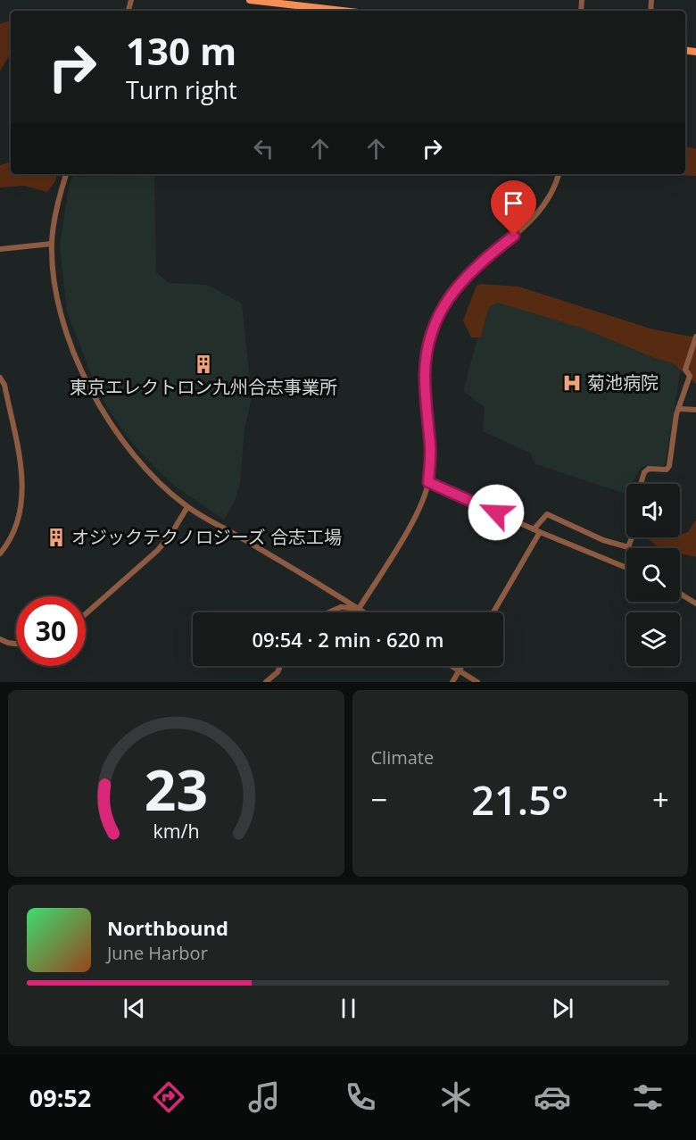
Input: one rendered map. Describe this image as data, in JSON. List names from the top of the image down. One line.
{"places":{"building":["東京エレクトロン九州合志事業所","オジックテクノロジーズ 合志工場"],"hospital":["菊池病院"]},"page":{"turn":["130 m","Turn right"],"limit":"30","trip":"09:54 · 2 min · 620 m","tile":"Climate","heat":["−","21.5°","+"],"song":["Northbound","June Harbor"],"tabs":"09:52","gauge":["23","km/h"]}}
